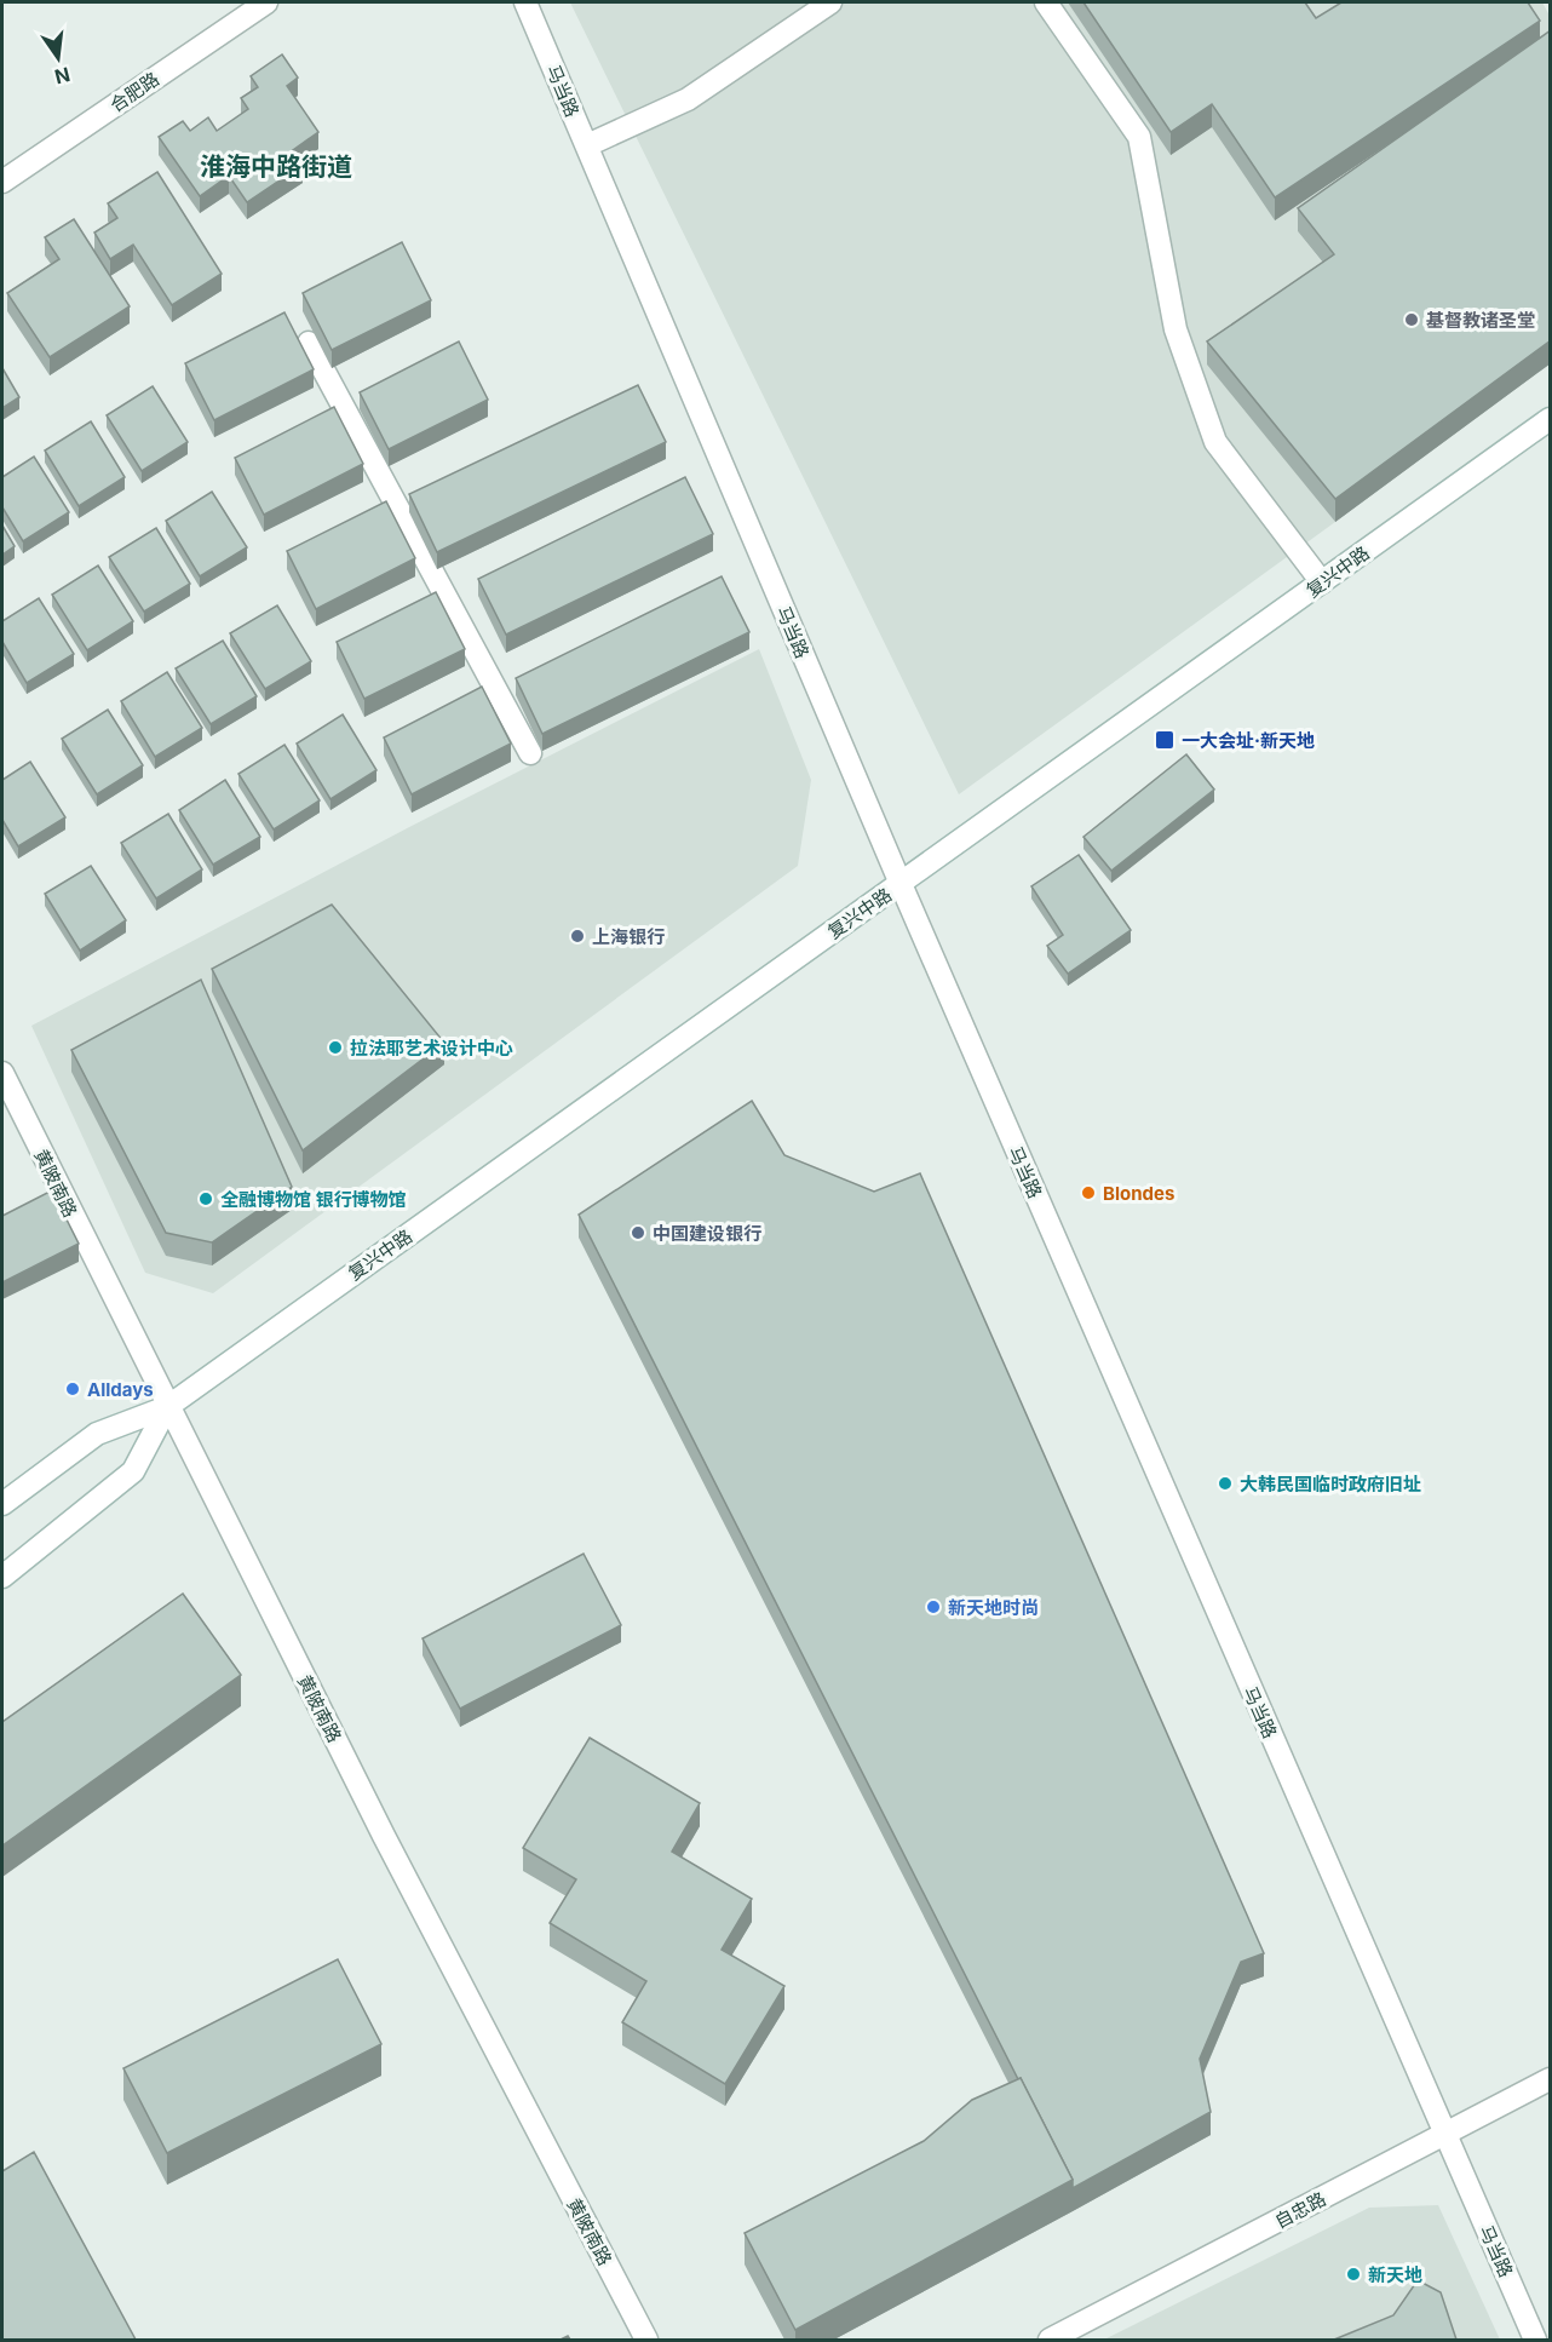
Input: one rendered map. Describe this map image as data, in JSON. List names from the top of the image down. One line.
{"streets":{"street":["马当路","合肥路","复兴中路","黄陂南路","自忠路"]},"crossings":[["马当路","复兴中路"],["马当路","自忠路"],["复兴中路","黄陂南路"]],"districts":["淮海中路街道"],"places":{"other":["基督教诸圣堂","上海银行","拉法耶艺术设计中心","Blondes","全融博物馆 银行博物馆","中国建设银行","Alldays","大韩民国临时政府旧址","新天地时尚","新天地"],"transit":["一大会址·新天地"]},"north":"bottom"}
